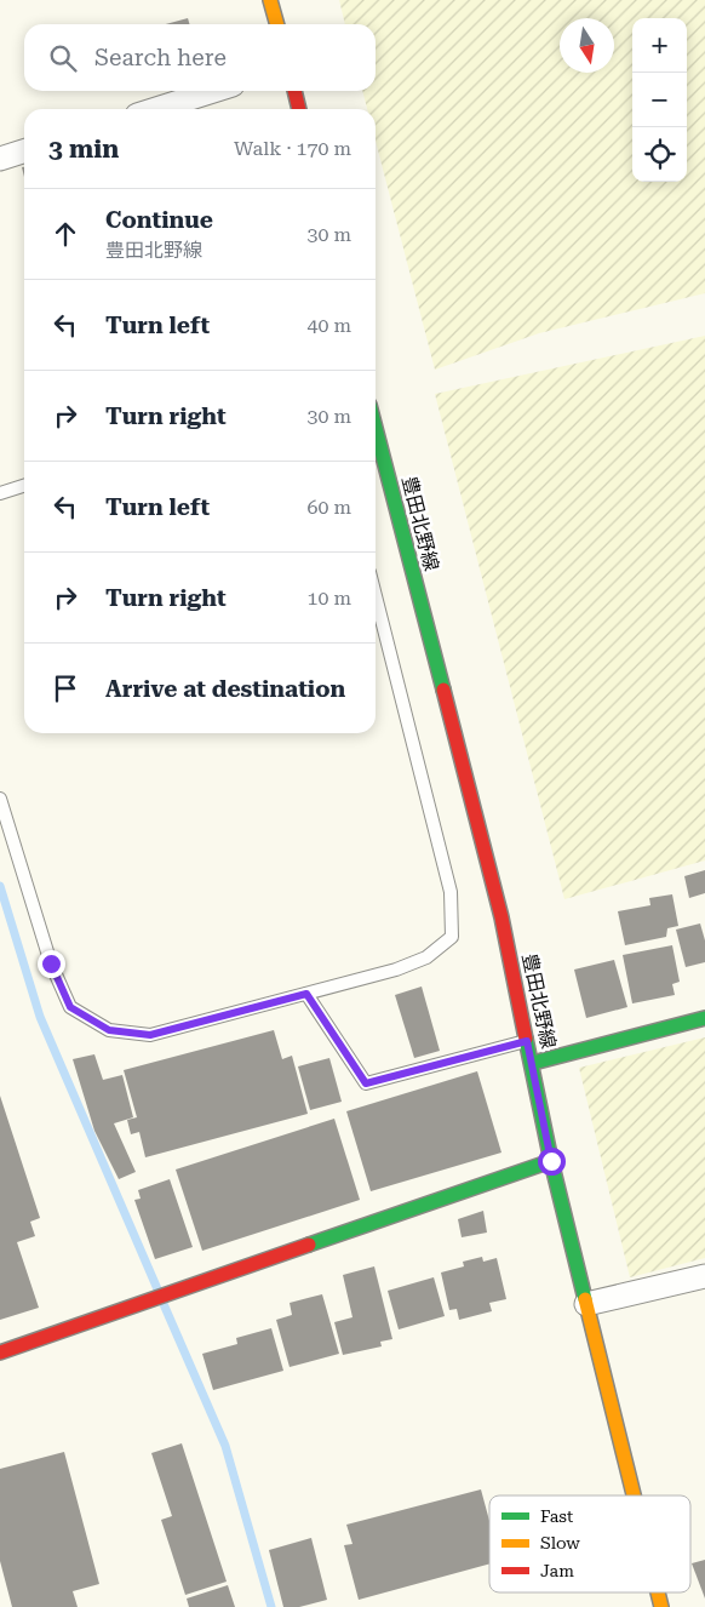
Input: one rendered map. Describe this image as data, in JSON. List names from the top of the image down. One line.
{"streets":{"main road":["豊田北野線"]},"legend":["Fast","Slow","Jam"],"north":"bottom","page":{"map_buttons":["+","−"],"search":"Search here","heading":["3 min","Walk · 170 m"],"list":[["Continue","豊田北野線","30 m"],["Turn left","40 m"],["Turn right","30 m"],["Turn left","60 m"],["Turn right","10 m"],"Arrive at destination"]}}
